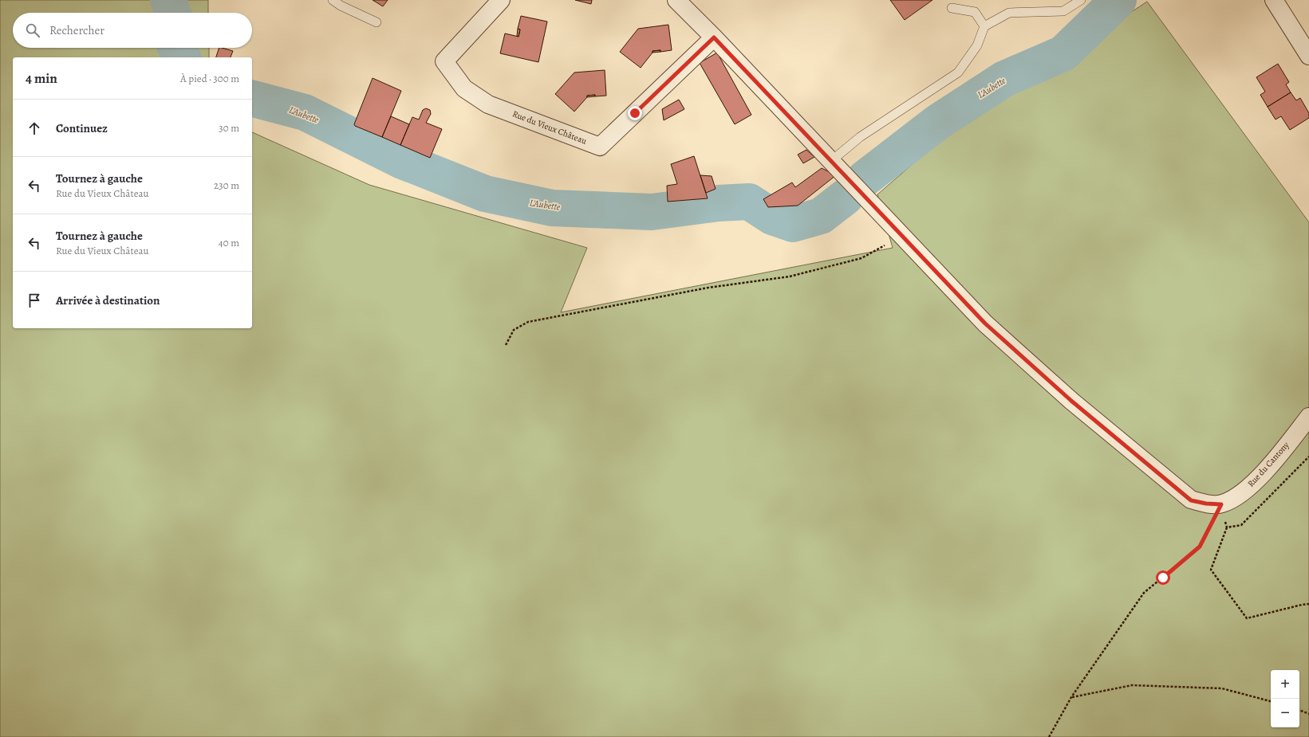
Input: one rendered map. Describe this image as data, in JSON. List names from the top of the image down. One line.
{"streets":{"street":["Rue du Vieux Château","Rue du Cantony"]},"water":["L'Aubette"],"page":{"search":"Rechercher","heading":["4 min","À pied · 300 m"],"list":[["Continuez","30 m"],["Tournez à gauche","Rue du Vieux Château","230 m"],["Tournez à gauche","Rue du Vieux Château","40 m"],"Arrivée à destination"],"map_buttons":["+","−"]}}
